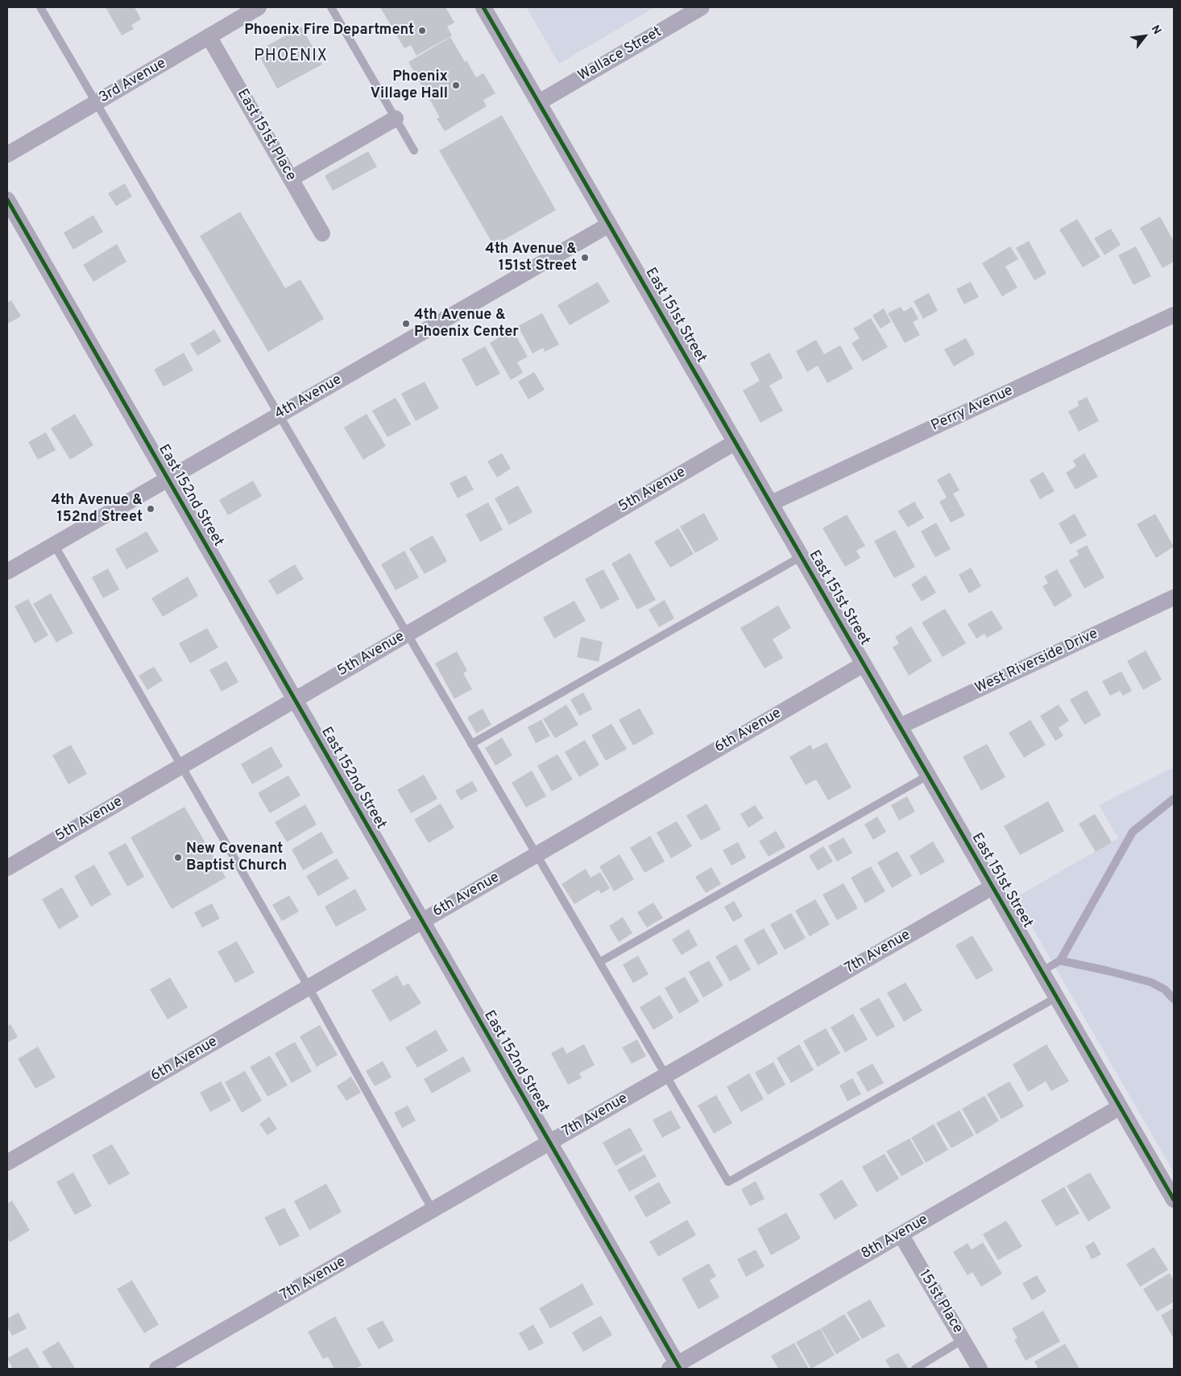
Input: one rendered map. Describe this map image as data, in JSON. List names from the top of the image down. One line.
{"streets":{"street":["Wallace Street","3rd Avenue","East 151st Place","East 151st Street","4th Avenue","Perry Avenue","5th Avenue","East 152nd Street","West Riverside Drive","6th Avenue","7th Avenue","8th Avenue","151st Place"]},"crossings":[["Wallace Street","East 151st Street"],["3rd Avenue","East 151st Place"],["East 151st Street","4th Avenue"],["East 151st Street","Perry Avenue"],["East 151st Street","5th Avenue"],["East 151st Street","West Riverside Drive"],["East 151st Street","6th Avenue"],["East 151st Street","7th Avenue"],["East 151st Street","8th Avenue"],["4th Avenue","East 152nd Street"],["5th Avenue","East 152nd Street"],["East 152nd Street","6th Avenue"],["East 152nd Street","7th Avenue"],["East 152nd Street","8th Avenue"],["8th Avenue","151st Place"]],"districts":["PHOENIX"],"places":["Phoenix Fire Department","Phoenix Village Hall","4th Avenue & 151st Street","4th Avenue & Phoenix Center","4th Avenue & 152nd Street","New Covenant Baptist Church"],"north":"top right"}
